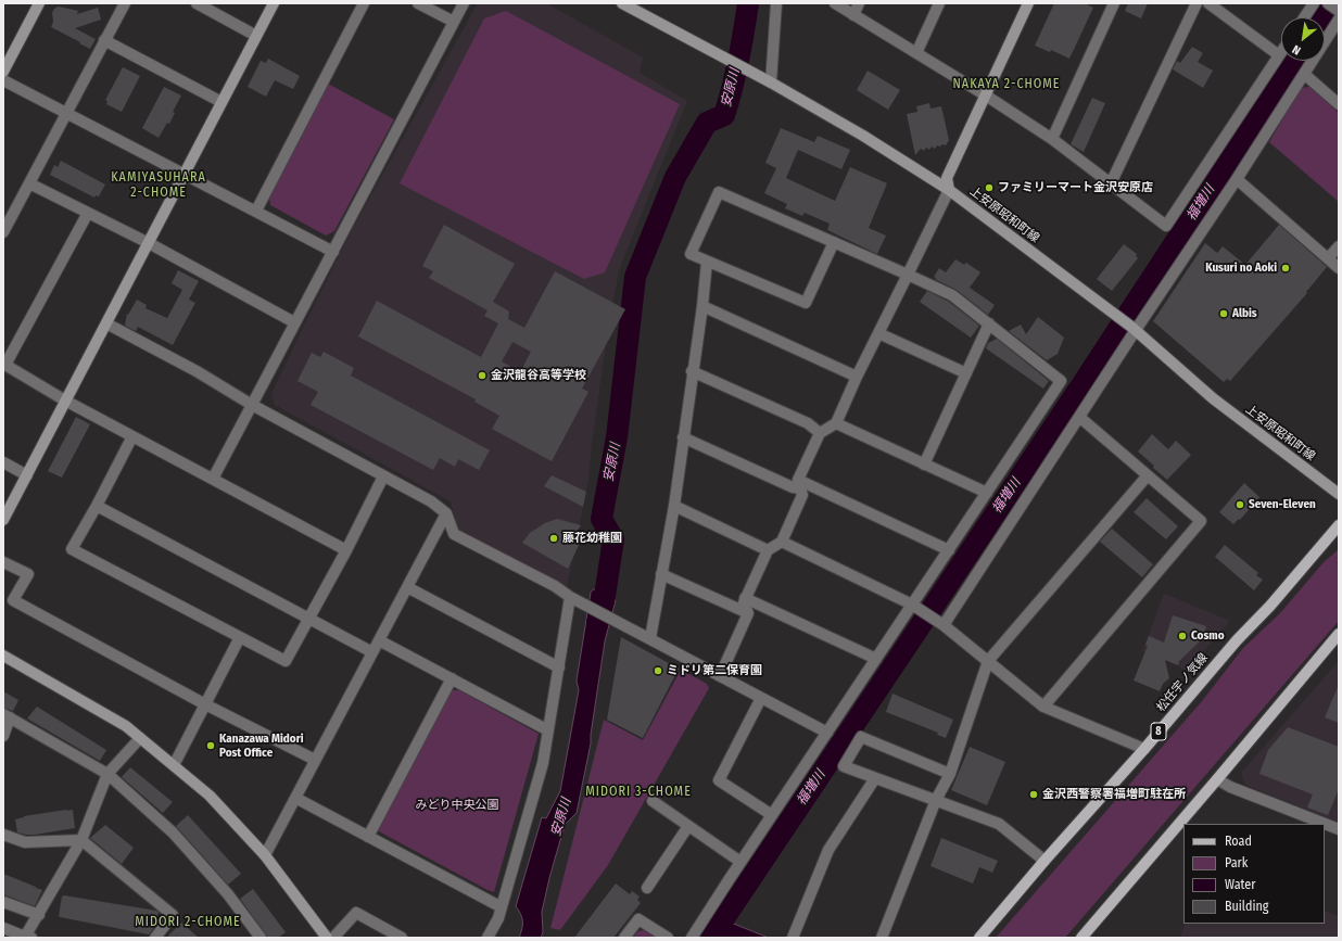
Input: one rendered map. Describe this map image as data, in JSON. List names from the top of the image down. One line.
{"streets":{"main road":["松任宇ノ気線","8"],"street":["上安原昭和町線"]},"districts":["NAKAYA 2-CHOME","KAMIYASUHARA 2-CHOME","MIDORI 3-CHOME","MIDORI 2-CHOME"],"water":["安原川","福増川"],"parks":["みどり中央公園"],"places":["ファミリーマート金沢安原店","Kusuri no Aoki","Albis","金沢龍谷高等学校","Seven-Eleven","藤花幼稚園","Cosmo","ミドリ第二保育園","Kanazawa Midori Post Office","金沢西警察署福増町駐在所"],"legend":["Road","Park","Water","Building"],"north":"bottom left"}
